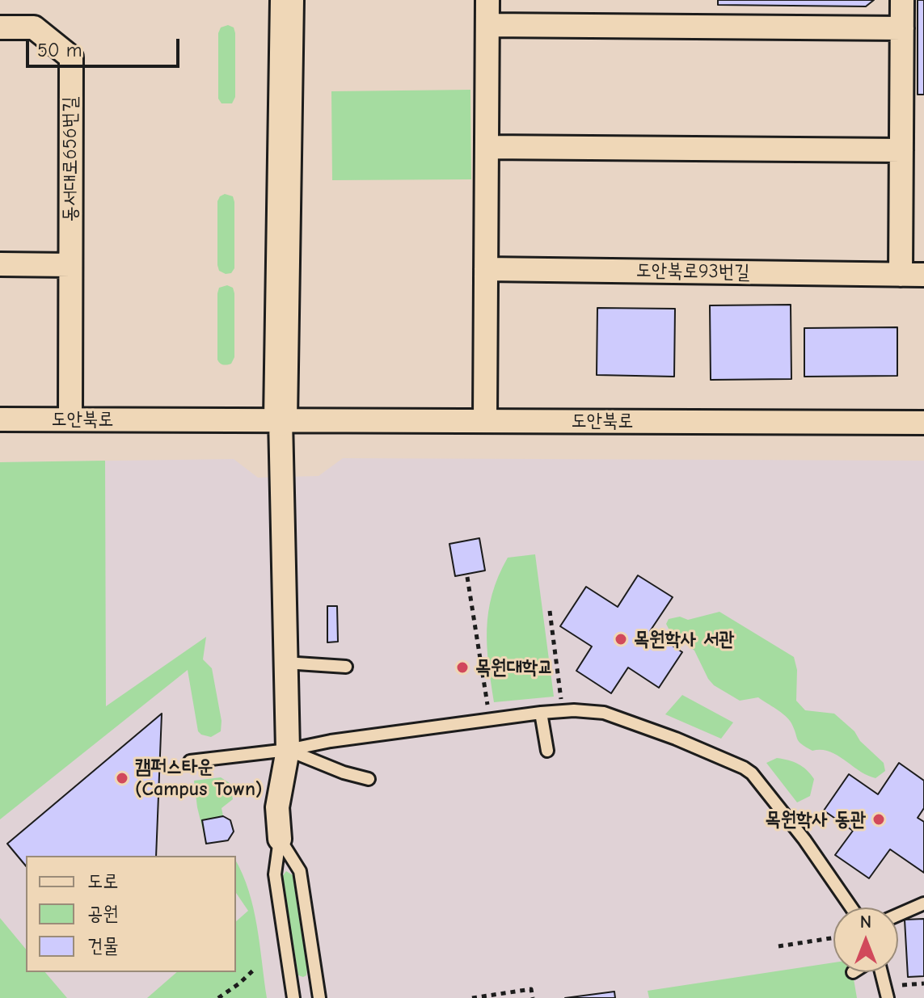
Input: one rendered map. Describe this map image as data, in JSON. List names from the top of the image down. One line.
{"streets":{"street":["동서대로656번길","도안북로93번길","도안북로"]},"crossings":[["동서대로656번길","도안북로"]],"places":["목원학사 서관","목원대학교","캠퍼스타운 (Campus Town)","목원학사 동관"],"legend":["도로","공원","건물"],"scale_bar":"50 m","north":"top"}
